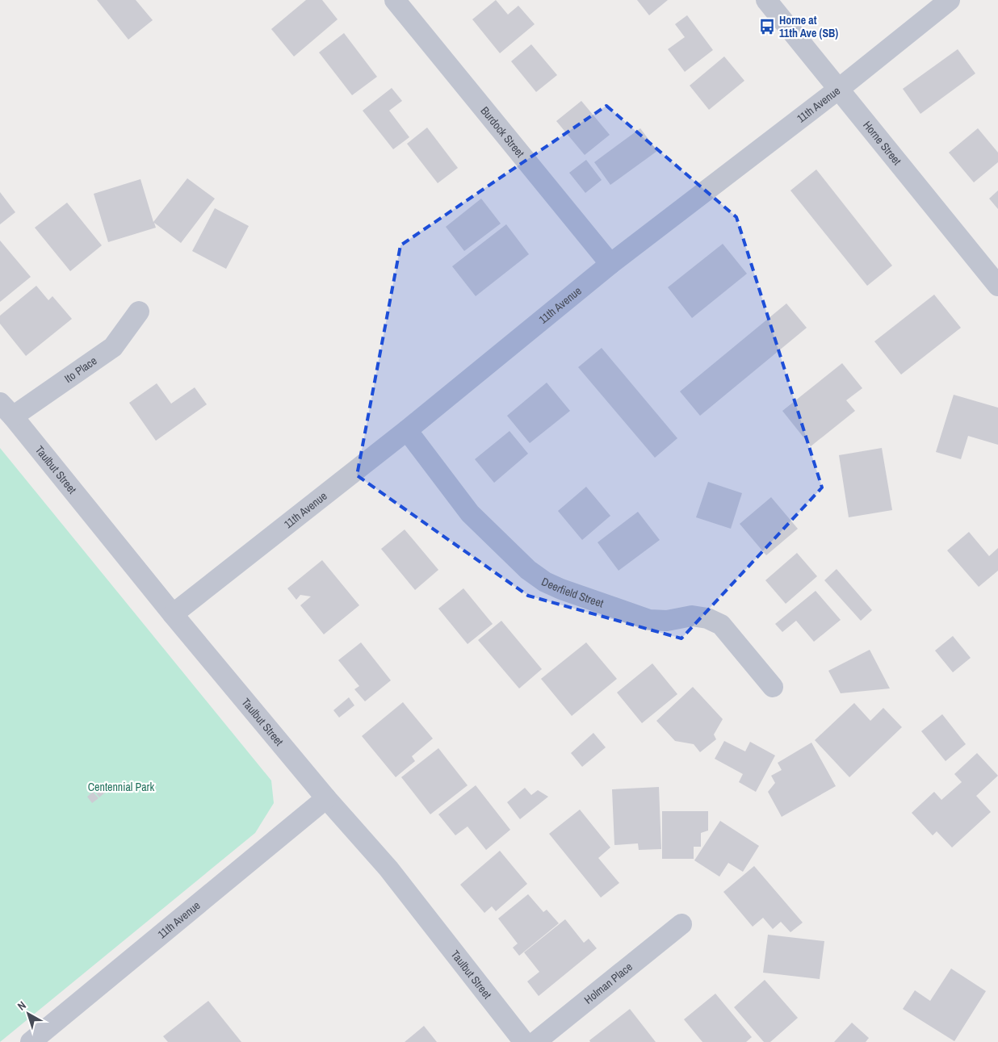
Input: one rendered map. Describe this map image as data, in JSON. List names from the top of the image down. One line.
{"streets":{"street":["11th Avenue","Burdock Street","Horne Street","Ito Place","Taulbut Street","Deerfield Street","Holman Place"]},"crossings":[["11th Avenue","Burdock Street"],["11th Avenue","Horne Street"],["11th Avenue","Taulbut Street"],["11th Avenue","Deerfield Street"],["Ito Place","Taulbut Street"]],"parks":["Centennial Park"],"places":{"bus stop":["Horne at 11th Ave (SB)"]},"north":"top left"}
